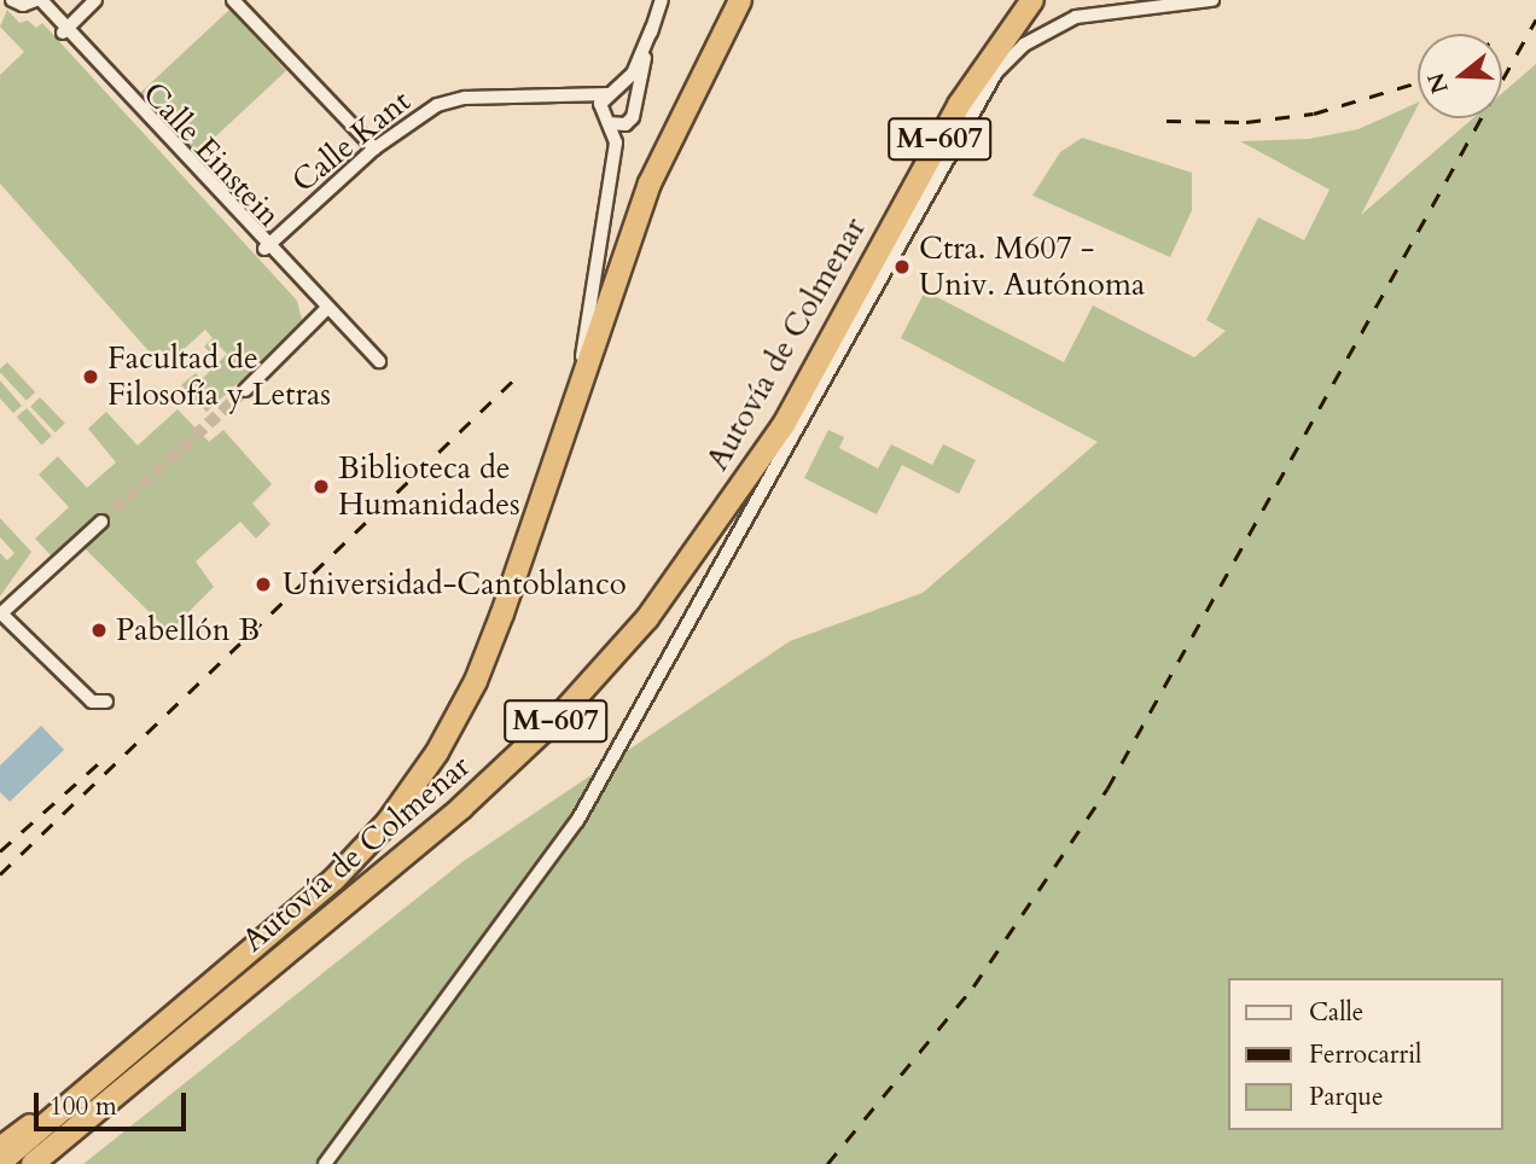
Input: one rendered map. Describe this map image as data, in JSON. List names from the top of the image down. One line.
{"streets":{"highway":["M-607","Autovía de Colmenar"],"street":["Calle Kant","Calle Einstein"]},"crossings":[["Calle Kant","Calle Einstein"]],"places":["Ctra. M607 - Univ. Autónoma","Facultad de Filosofía y Letras","Biblioteca de Humanidades","Universidad-Cantoblanco","Pabellón B"],"legend":["Calle","Ferrocarril","Parque"],"scale_bar":"100 m","north":"left"}
